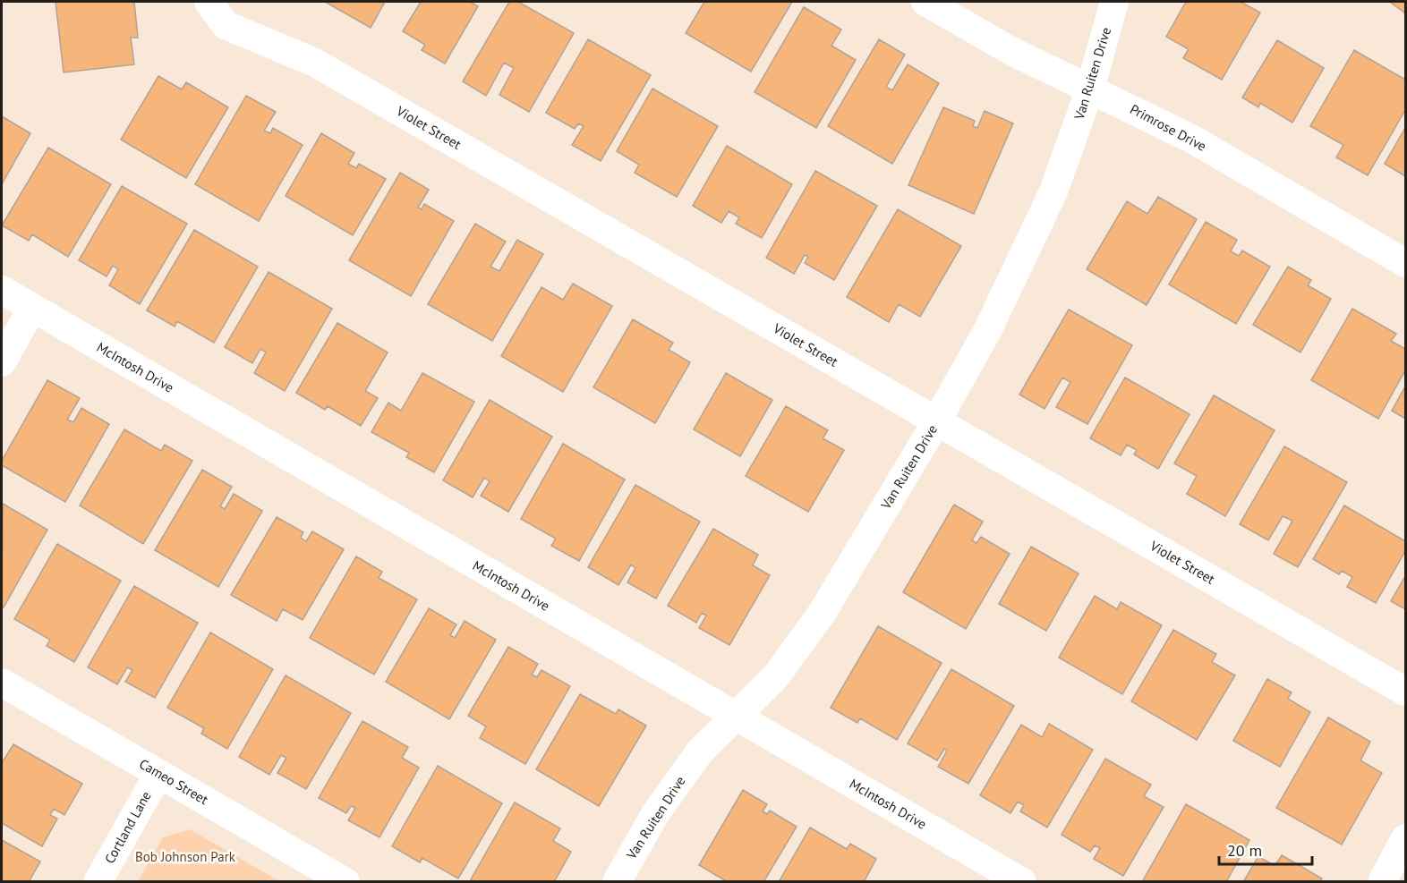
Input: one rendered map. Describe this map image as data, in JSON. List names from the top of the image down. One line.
{"streets":{"street":["Van Ruiten Drive","Violet Street","Primrose Drive","McIntosh Drive","Cameo Street","Cortland Lane"]},"crossings":[["Van Ruiten Drive","Violet Street"],["Van Ruiten Drive","Primrose Drive"],["Van Ruiten Drive","McIntosh Drive"],["Cameo Street","Cortland Lane"]],"parks":["Bob Johnson Park"],"scale_bar":"20 m"}
